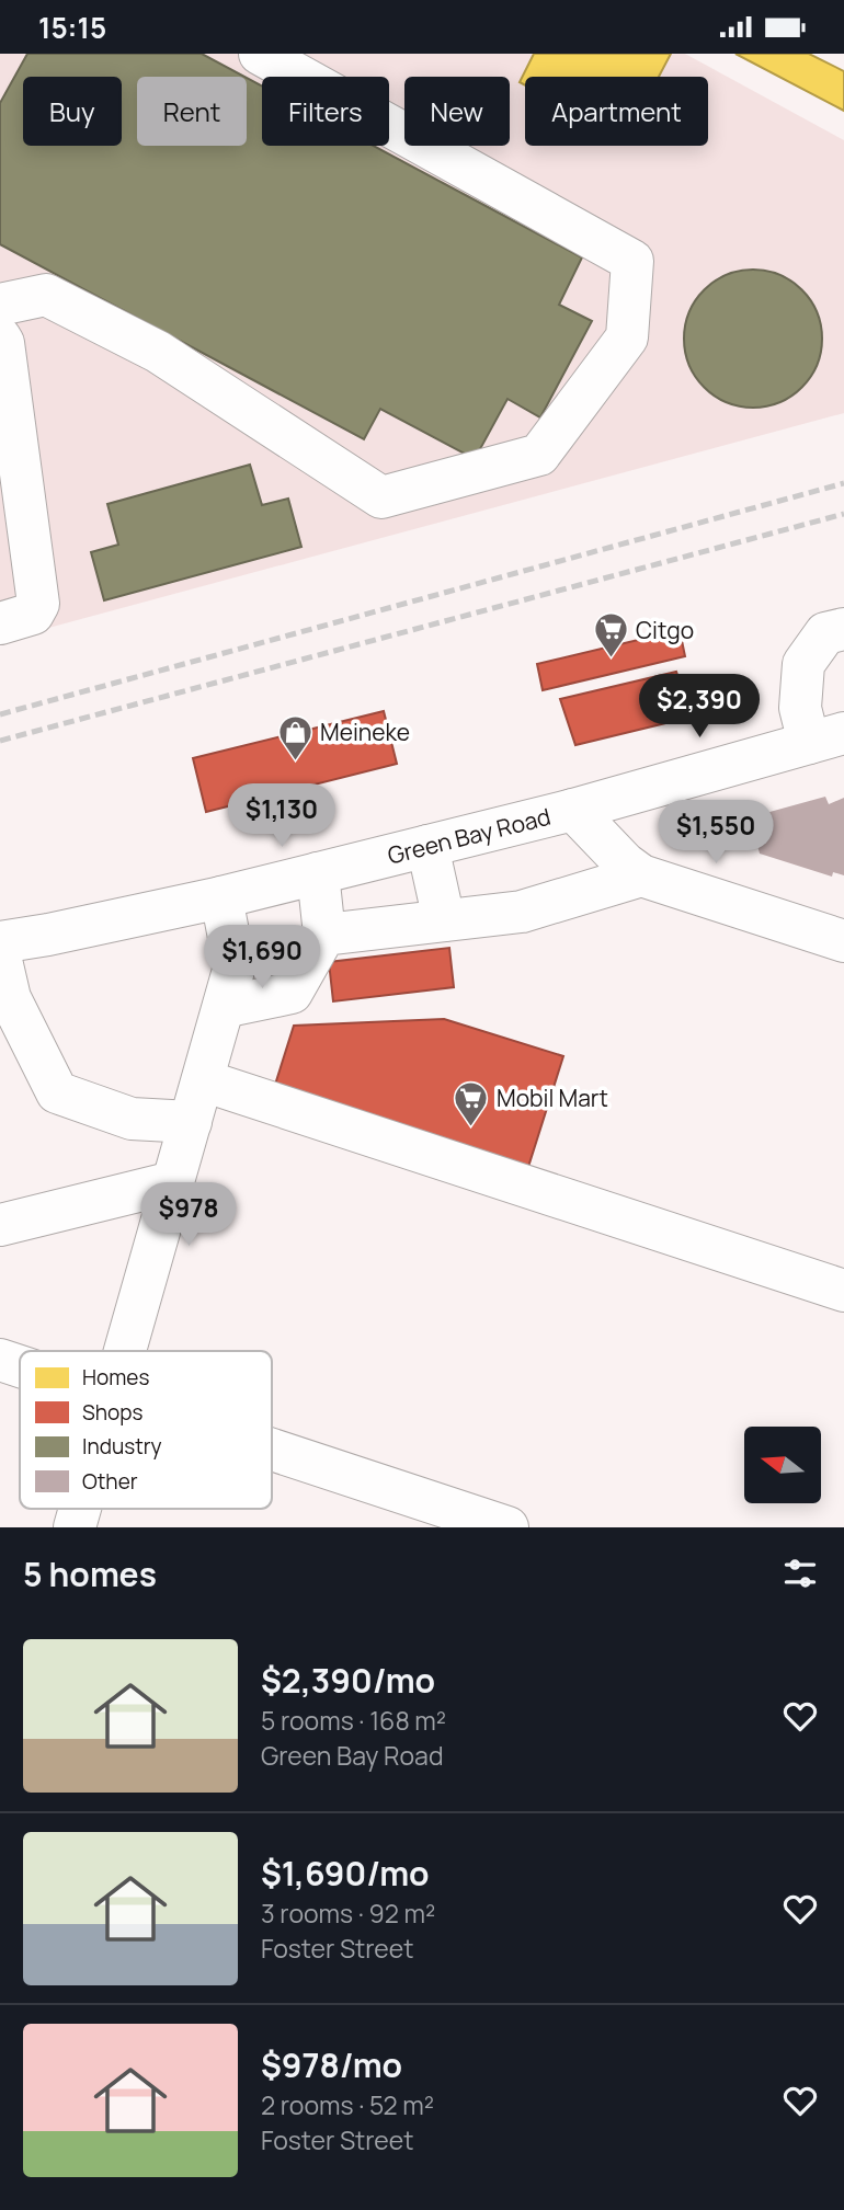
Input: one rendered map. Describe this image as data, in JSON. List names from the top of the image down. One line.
{"streets":{"street":["Green Bay Road"]},"places":{"supermarket":["Citgo","Mobil Mart"],"shop":["Meineke"]},"legend":["Homes","Shops","Industry","Other"],"north":"left","page":{"status":"15:15","chip":["Buy","Rent","Filters","New","Apartment"],"price":["$2,390","$1,130","$1,550","$1,690","$978"],"heading":"5 homes","list":[{"name":"$2,390/mo","note":"5 rooms · 168 m² · Green Bay Road"},{"name":"$1,690/mo","note":"3 rooms · 92 m² · Foster Street"},{"name":"$978/mo","note":"2 rooms · 52 m² · Foster Street"}]}}
